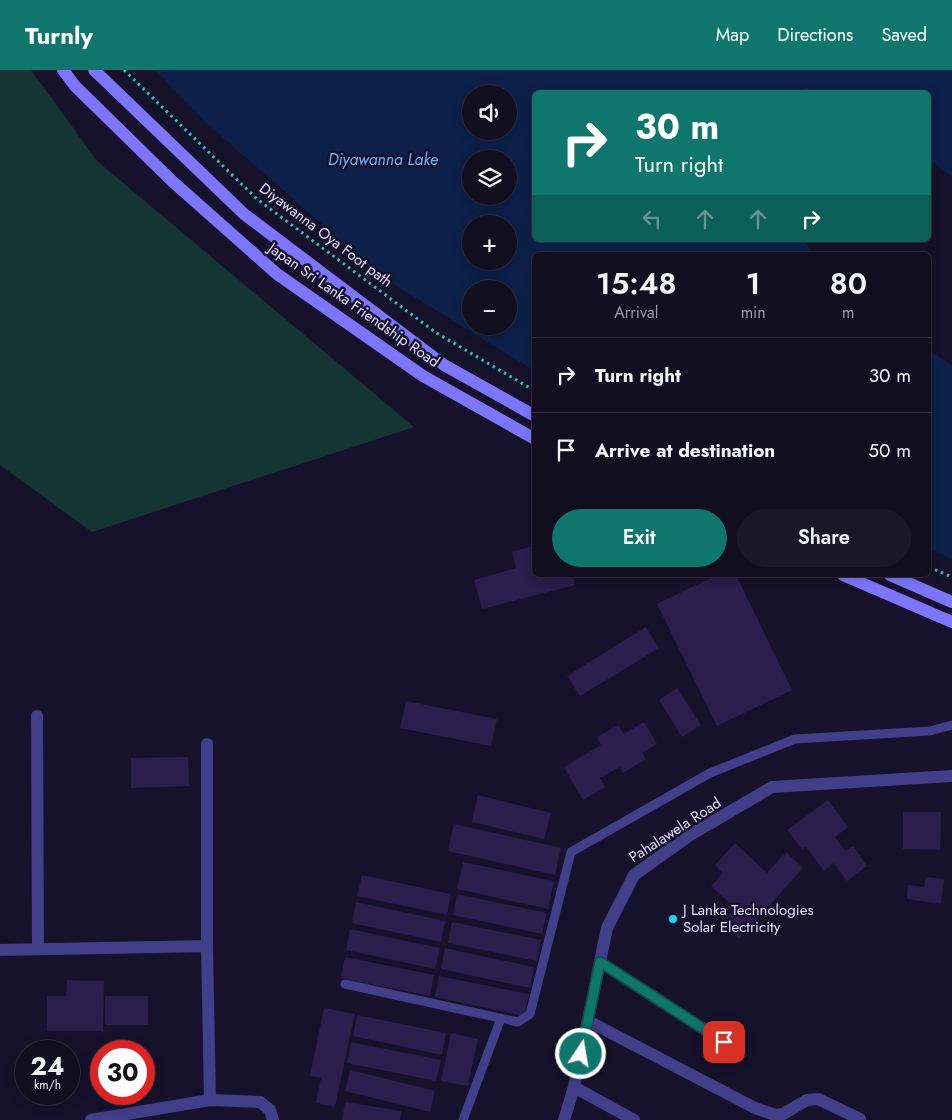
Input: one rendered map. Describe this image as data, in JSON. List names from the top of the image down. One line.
{"streets":{"main road":["Japan Sri Lanka Friendship Road"],"street":["Pahalawela Road"],"path":["Diyawanna Oya Foot path"]},"water":["Diyawanna Lake"],"places":["J Lanka Technologies Solar Electricity"],"page":{"header":"Turnly","nav":["Map","Directions","Saved"],"map_buttons":["+","−"],"turn":["30 m","Turn right"],"eta":["15:48","Arrival","1","min","80","m"],"list":[{"name":"Turn right","value":"30 m"},{"name":"Arrive at destination","value":"50 m"}],"buttons":["Exit","Share"],"speed":"24 km/h","limit":"30"}}
